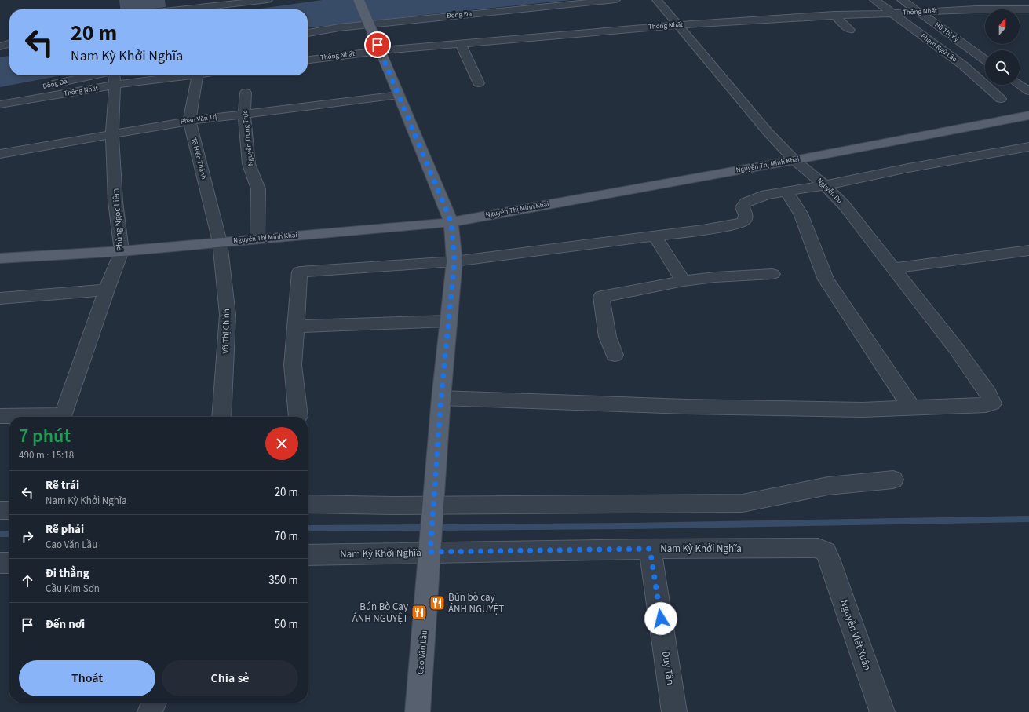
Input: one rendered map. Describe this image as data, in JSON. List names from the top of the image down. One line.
{"streets":{"main road":["Nguyễn Thị Minh Khai","Cao Văn Lầu"],"street":["Thống Nhất","Đống Đa","Hồ Thị Kỷ","Phạm Ngũ Lão","Phan Văn Trị","Nguyễn Trung Trực","Tô Hiến Thành","Nguyễn Du","Phùng Ngọc Liêm","Võ Thị Chính","Nam Kỳ Khởi Nghĩa","Nguyễn Viết Xuân","Duy Tân"]},"crossings":[["Thống Nhất","Hồ Thị Kỷ"],["Thống Nhất","Phạm Ngũ Lão"],["Thống Nhất","Nguyễn Du"],["Thống Nhất","Phùng Ngọc Liêm"],["Phan Văn Trị","Nguyễn Trung Trực"],["Phan Văn Trị","Tô Hiến Thành"],["Phan Văn Trị","Phùng Ngọc Liêm"],["Phan Văn Trị","Cao Văn Lầu"],["Nguyễn Trung Trực","Nguyễn Thị Minh Khai"],["Tô Hiến Thành","Nguyễn Thị Minh Khai"],["Tô Hiến Thành","Võ Thị Chính"],["Nguyễn Thị Minh Khai","Nguyễn Du"],["Nguyễn Thị Minh Khai","Phùng Ngọc Liêm"],["Nguyễn Thị Minh Khai","Võ Thị Chính"],["Nguyễn Thị Minh Khai","Cao Văn Lầu"],["Nam Kỳ Khởi Nghĩa","Nguyễn Viết Xuân"],["Nam Kỳ Khởi Nghĩa","Cao Văn Lầu"],["Nam Kỳ Khởi Nghĩa","Duy Tân"]],"places":{"restaurant":["Bún bò cay ÁNH NGUYỆT","Bún Bò Cay ÁNH NGUYỆT"]},"north":"top","page":{"turn":["20 m","Nam Kỳ Khởi Nghĩa"],"heading":["7 phút","490 m · 15:18"],"list":[{"name":"Rẽ trái","note":"Nam Kỳ Khởi Nghĩa","value":"20 m"},{"name":"Rẽ phải","note":"Cao Văn Lầu","value":"70 m"},{"name":"Đi thẳng","note":"Cầu Kim Sơn","value":"350 m"},{"name":"Đến nơi","value":"50 m"}],"buttons":["Thoát","Chia sẻ"]}}
